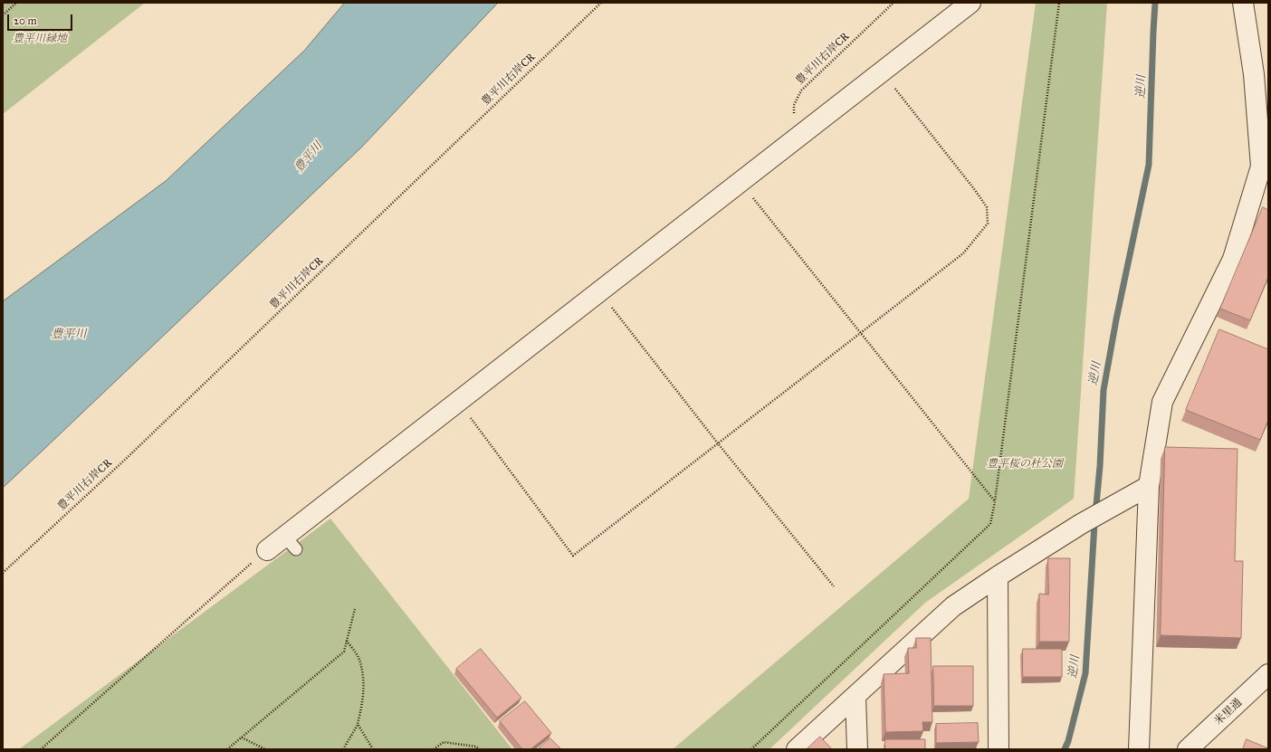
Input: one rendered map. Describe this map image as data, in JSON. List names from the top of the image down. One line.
{"streets":{"street":["米里通"],"path":["豊平川右岸CR"]},"water":["逆川","豊平川"],"parks":["豊平川緑地","豊平桜の杜公園"],"scale_bar":"20 m"}
